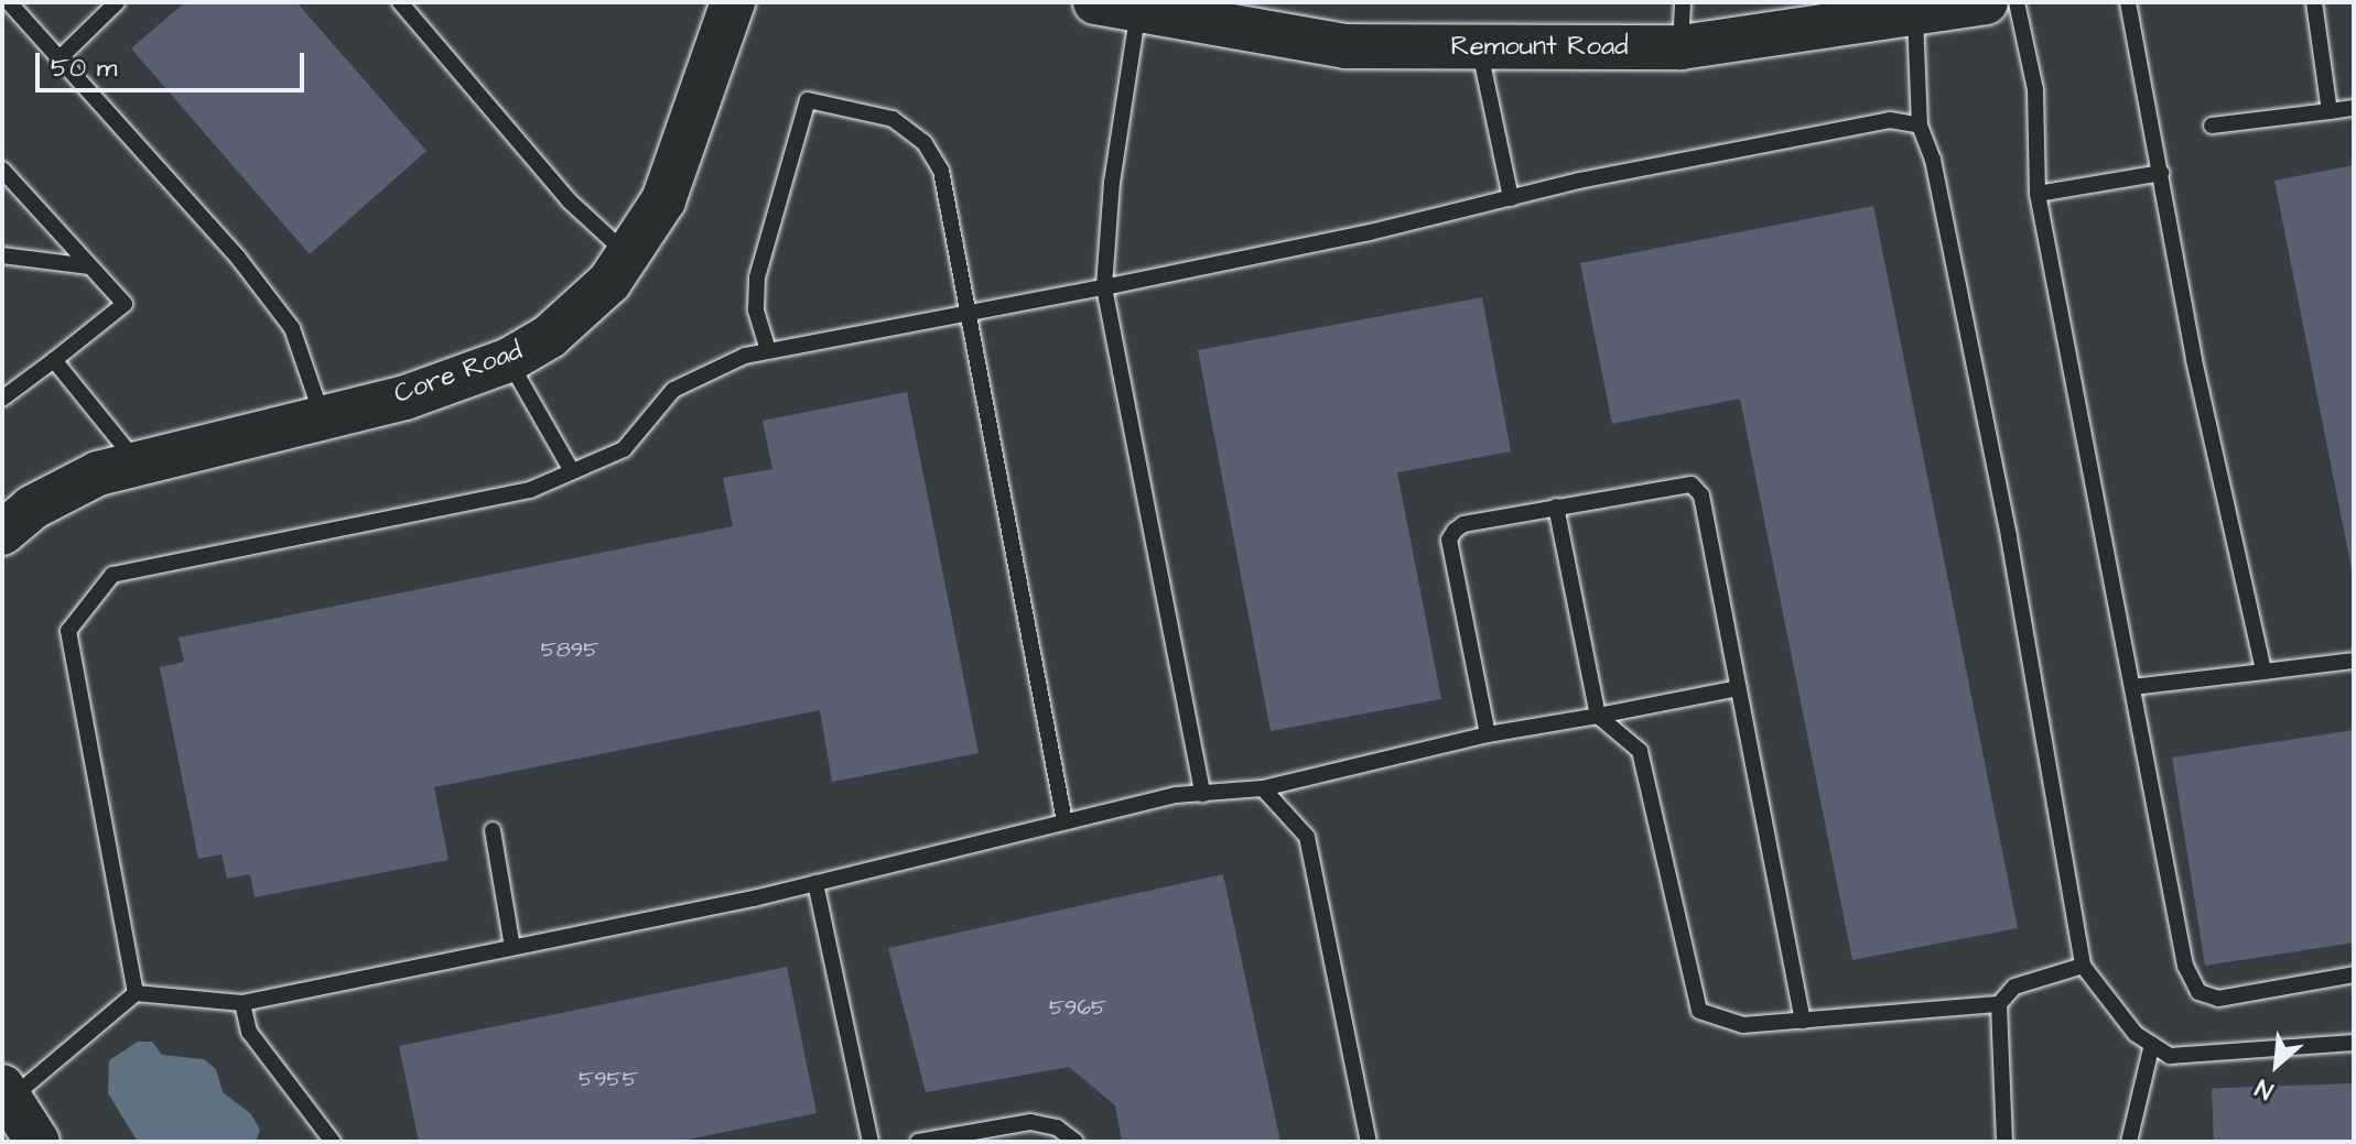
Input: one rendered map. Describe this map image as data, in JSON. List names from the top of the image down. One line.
{"streets":{"street":["Remount Road","Core Road"]},"house_numbers":["5895","5965","5955"],"scale_bar":"50 m","north":"bottom left"}
